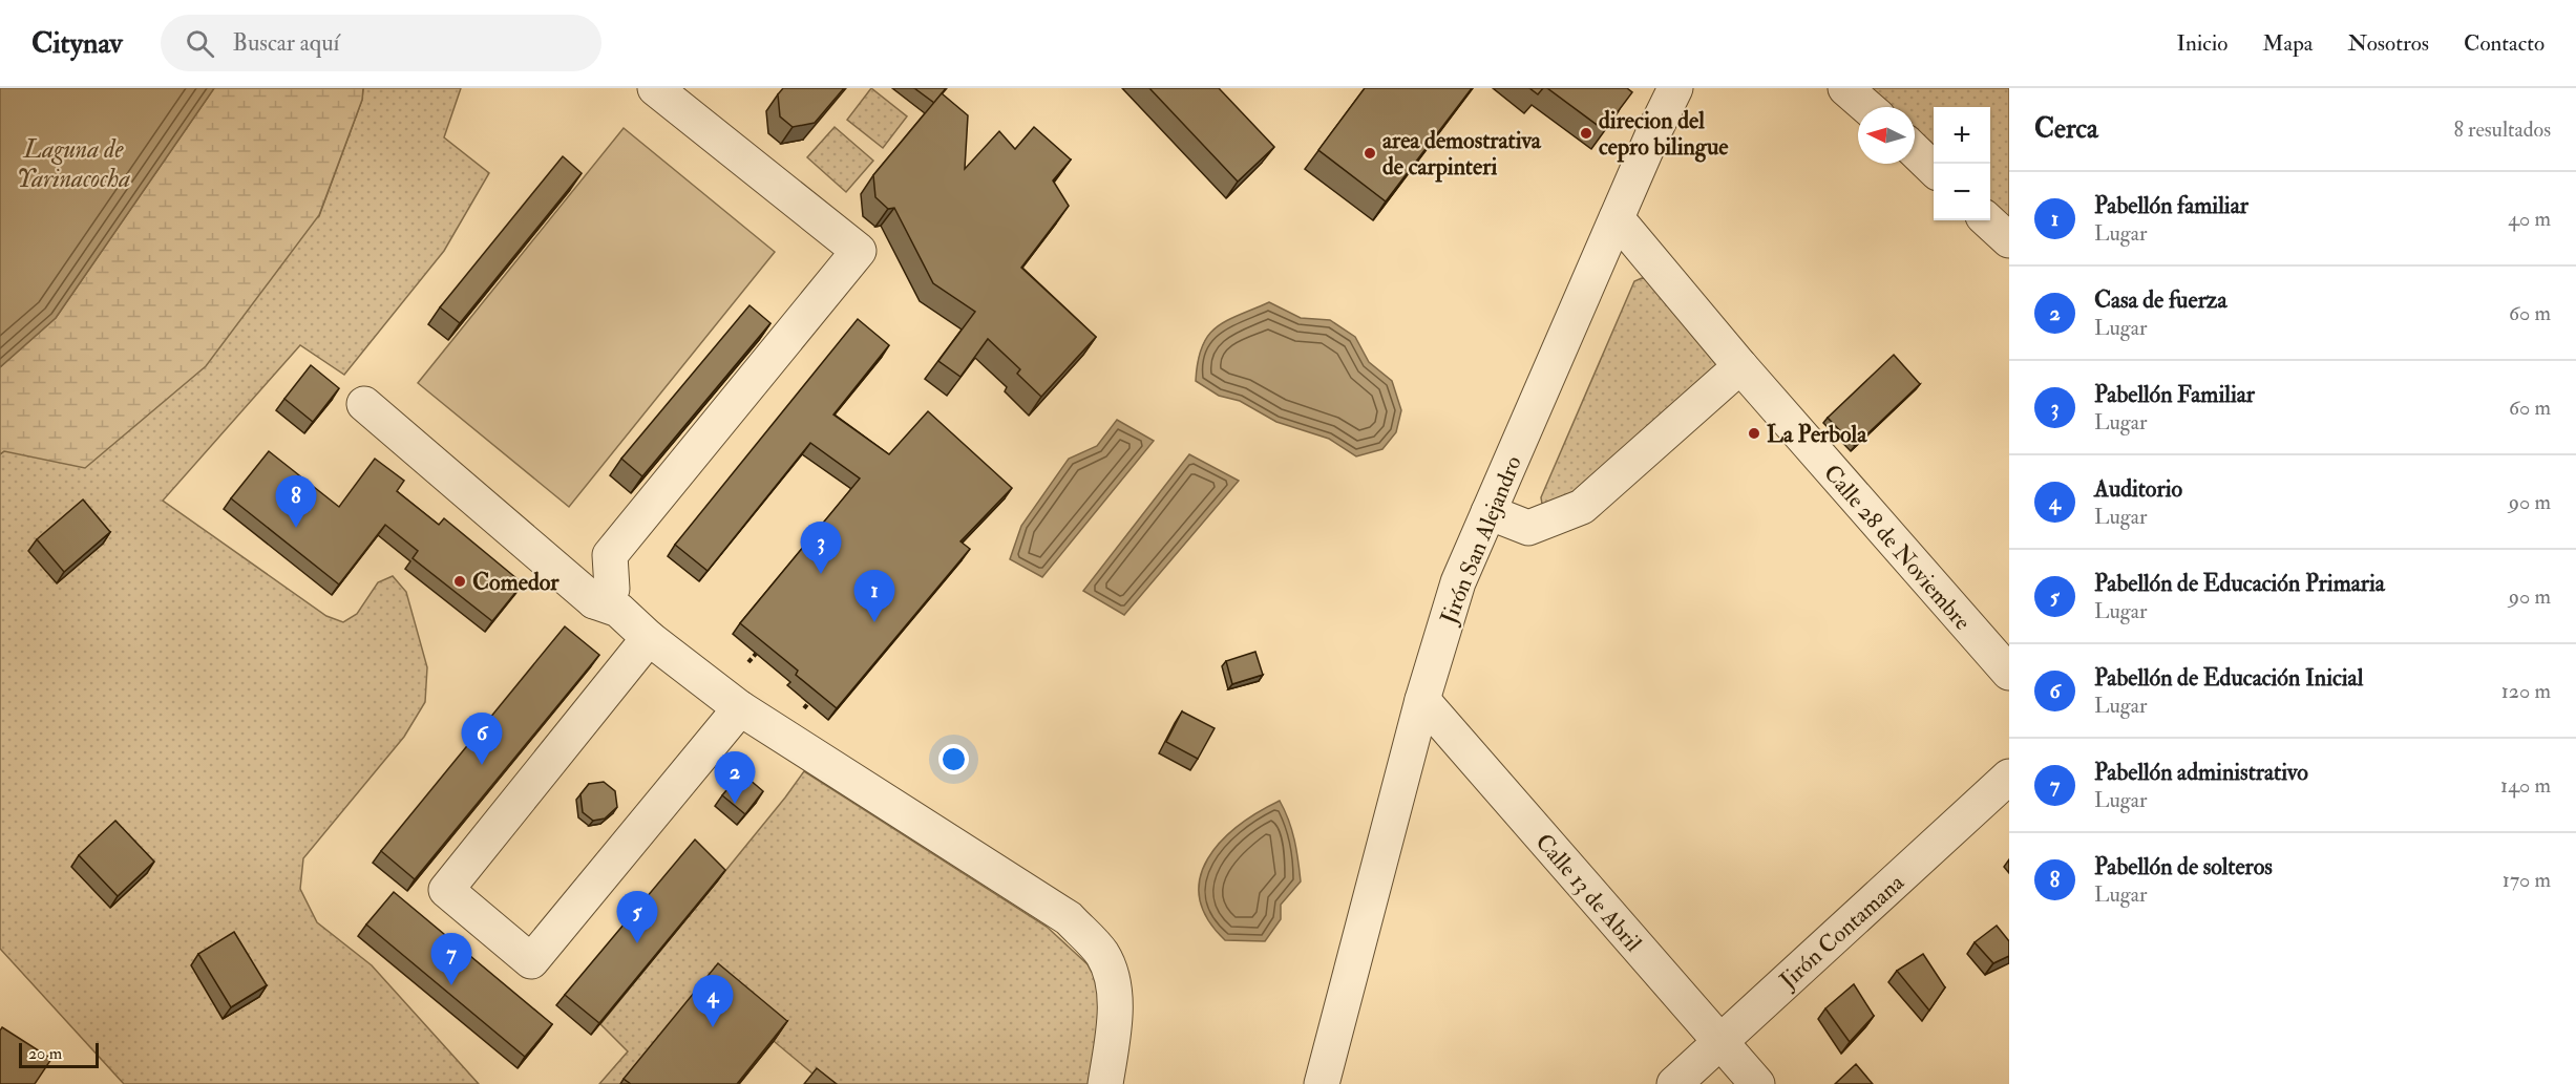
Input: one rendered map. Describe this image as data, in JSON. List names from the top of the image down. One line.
{"streets":{"street":["Jirón San Alejandro","Calle 28 de Noviembre","Calle 13 de Abril","Jirón Contamana"]},"crossings":[["Jirón San Alejandro","Calle 28 de Noviembre"],["Jirón San Alejandro","Calle 13 de Abril"],["Calle 13 de Abril","Jirón Contamana"]],"water":["Laguna de Yarinacocha"],"places":["direcion del cepro bilingue","area demostrativa de carpinteri","La Perbola","Comedor"],"scale_bar":"20 m","north":"left","page":{"header":"Citynav","search":"Buscar aquí","nav":["Inicio","Mapa","Nosotros","Contacto"],"heading":["Cerca","8 resultados"],"map_buttons":["+","−"],"list":[{"mark":"1","name":"Pabellón familiar","note":"Lugar","value":"40 m"},{"mark":"2","name":"Casa de fuerza","note":"Lugar","value":"60 m"},{"mark":"3","name":"Pabellón Familiar","note":"Lugar","value":"60 m"},{"mark":"4","name":"Auditorio","note":"Lugar","value":"90 m"},{"mark":"5","name":"Pabellón de Educación Primaria","note":"Lugar","value":"90 m"},{"mark":"6","name":"Pabellón de Educación Inicial","note":"Lugar","value":"120 m"},{"mark":"7","name":"Pabellón administrativo","note":"Lugar","value":"140 m"},{"mark":"8","name":"Pabellón de solteros","note":"Lugar","value":"170 m"}],"pins":["8","3","1","6","2","5","7","4"],"scale":"20 m"}}
